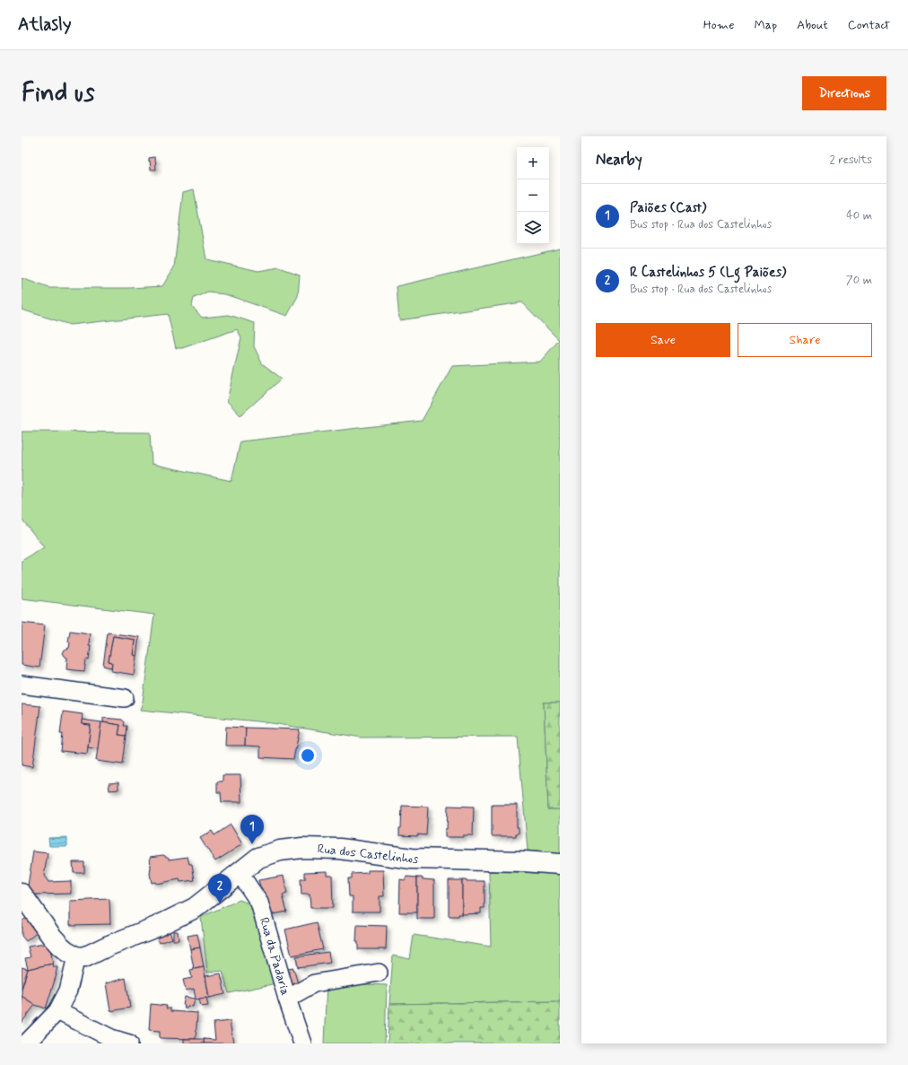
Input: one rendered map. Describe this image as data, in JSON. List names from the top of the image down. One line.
{"streets":{"street":["Rua dos Castelinhos","Rua da Padaria"]},"crossings":[["Rua dos Castelinhos","Rua da Padaria"]],"page":{"header":"Atlasly","nav":["Home","Map","About","Contact"],"buttons":["Directions",["Save","Share"]],"title":"Find us","heading":["Nearby","2 results"],"map_buttons":["+","−"],"list":[{"mark":"1","name":"Paiões (Cast)","note":"Bus stop · Rua dos Castelinhos","value":"40 m"},{"mark":"2","name":"R Castelinhos 5 (Lg Paiões)","note":"Bus stop · Rua dos Castelinhos","value":"70 m"}],"pins":["1","2"]}}
